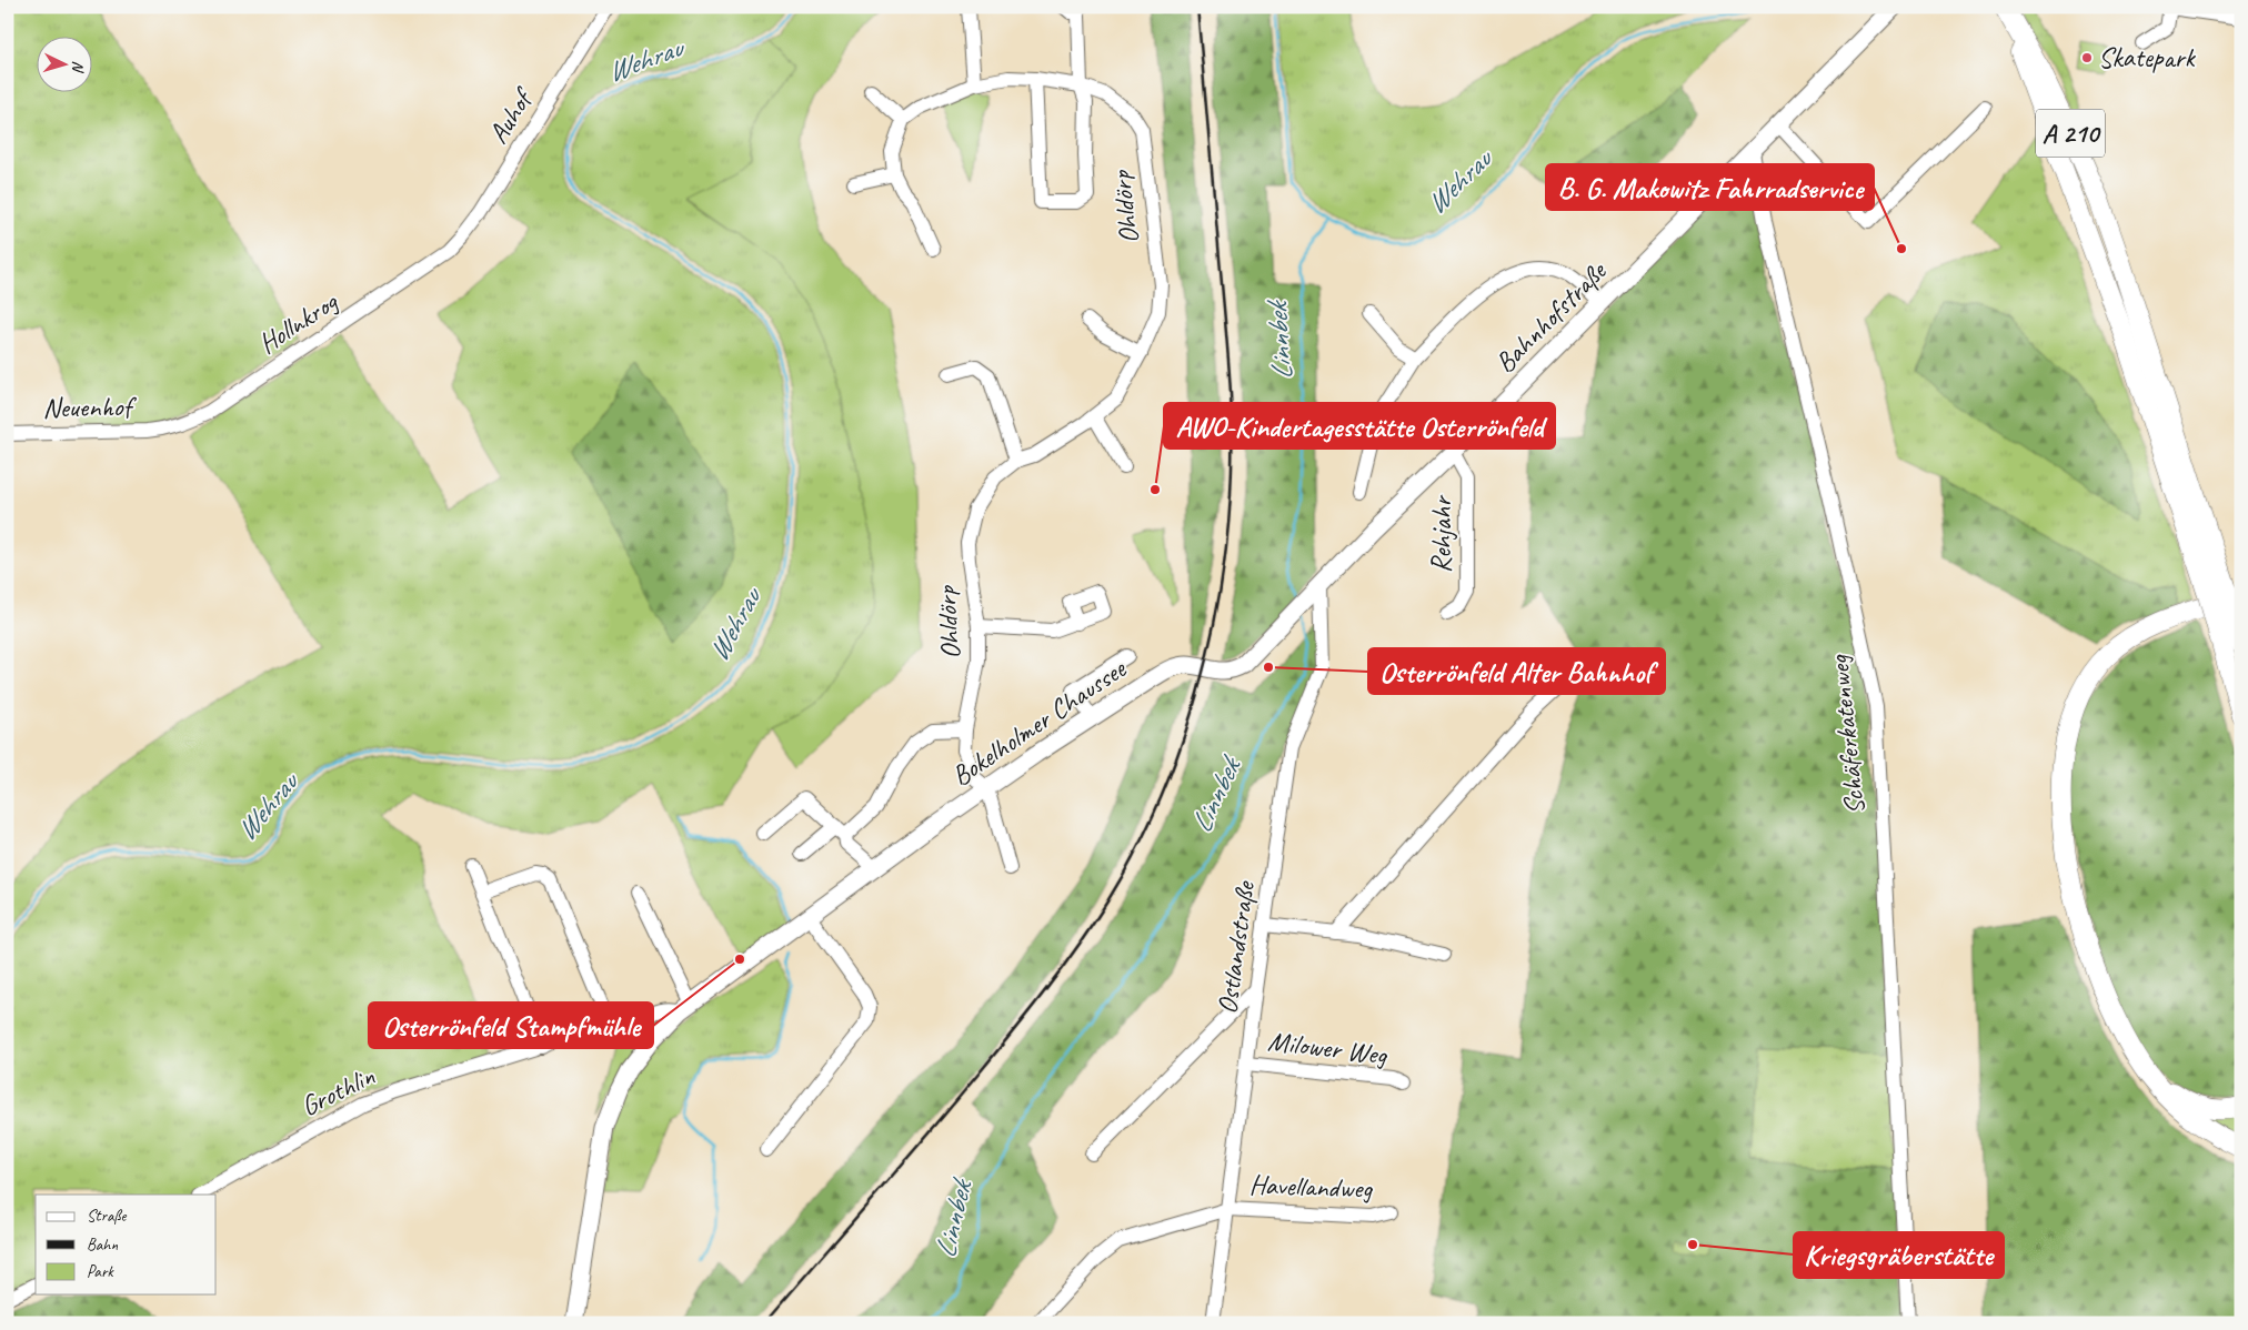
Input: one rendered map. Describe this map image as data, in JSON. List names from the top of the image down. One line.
{"streets":{"highway":["A 210"],"main road":["Bahnhofstraße","Bokelholmer Chaussee"],"street":["Auhof","Ohldörp","Hollnkrog","Neuenhof","Rehjahr","Schäferkatenweg","Ostlandstraße","Milower Weg","Grothlin","Havellandweg"]},"crossings":[["Auhof","Hollnkrog"],["Ohldörp","Bokelholmer Chaussee"],["Bahnhofstraße","Rehjahr"],["Bahnhofstraße","Bokelholmer Chaussee"],["Bahnhofstraße","Schäferkatenweg"],["Bahnhofstraße","Ostlandstraße"],["Hollnkrog","Neuenhof"],["Bokelholmer Chaussee","Grothlin"],["Ostlandstraße","Milower Weg"],["Ostlandstraße","Havellandweg"]],"water":["Wehrau","Linnbek"],"places":["Skatepark","B. G. Makowitz Fahrradservice","AWO-Kindertagesstätte Osterrönfeld","Osterrönfeld Alter Bahnhof","Osterrönfeld Stampfmühle","Kriegsgräberstätte"],"legend":["Straße","Bahn","Park"],"north":"right"}
